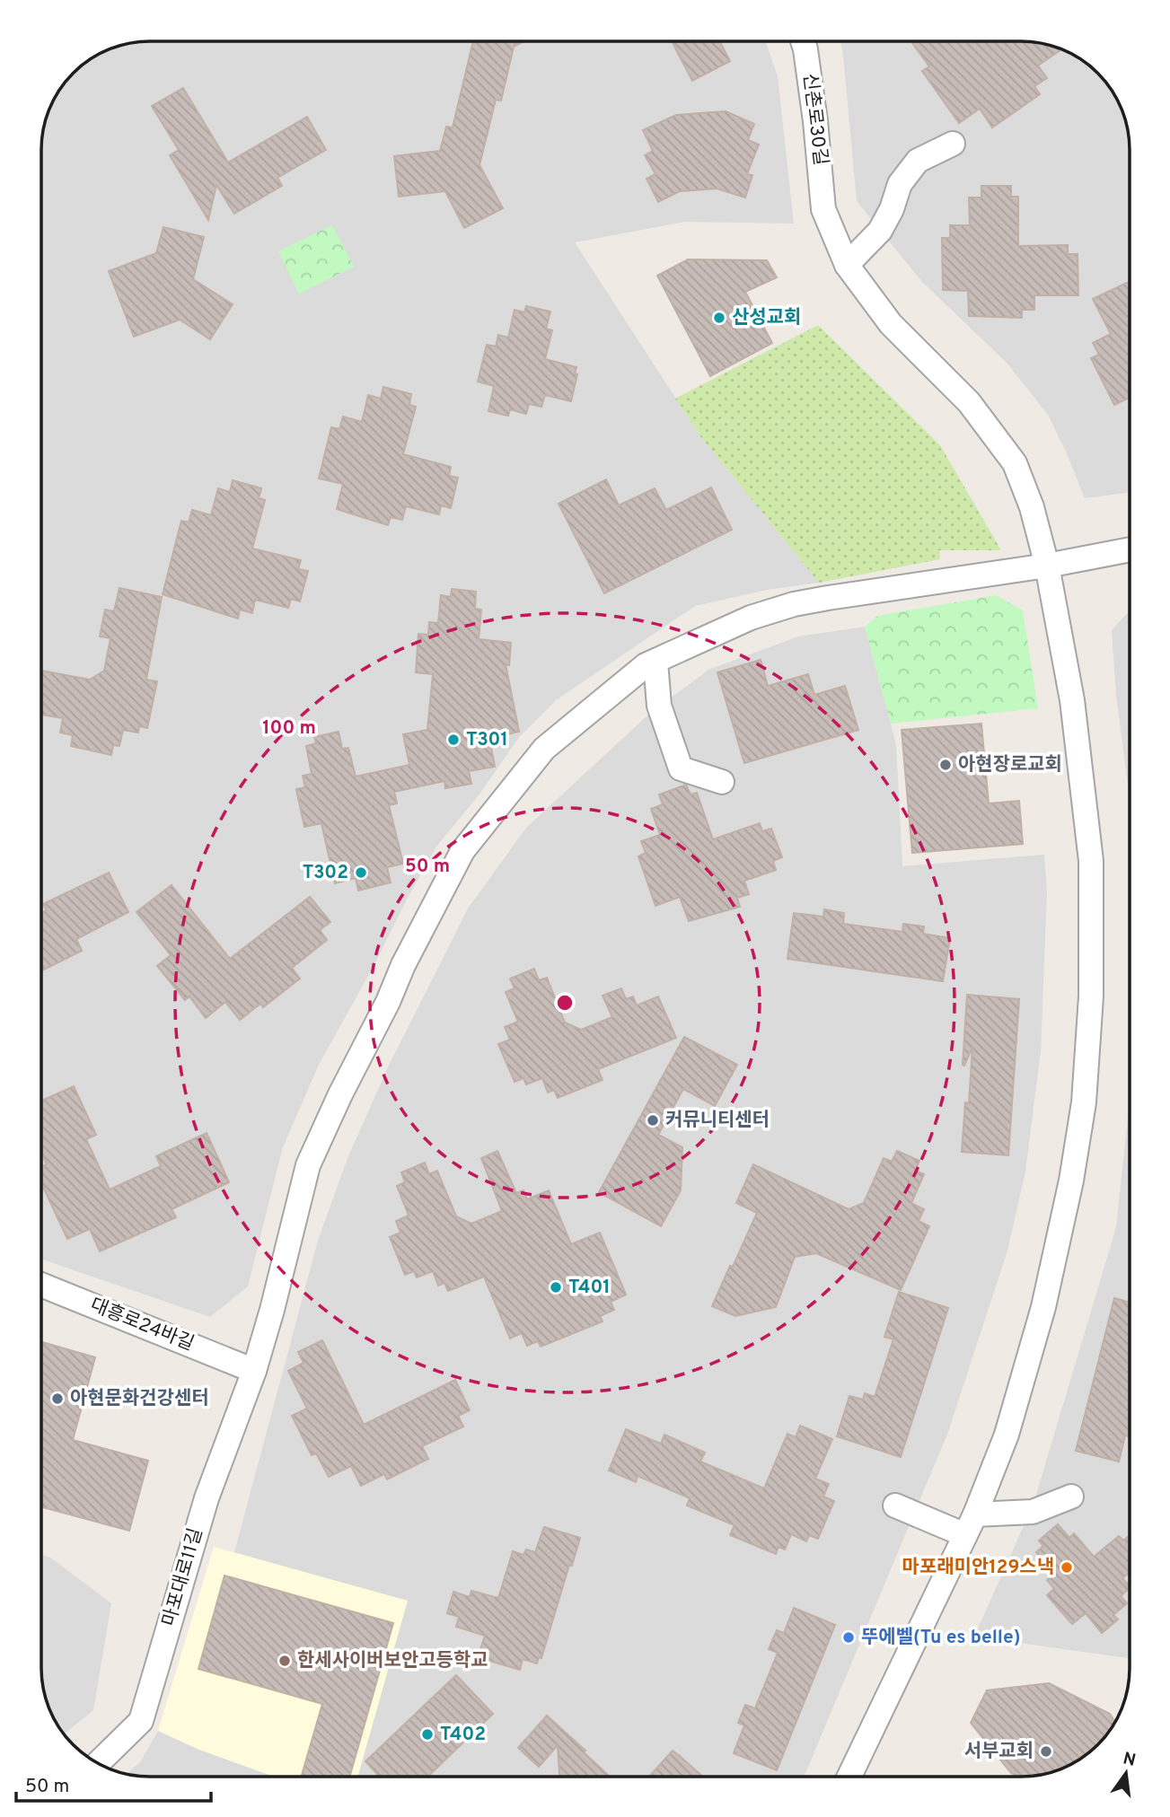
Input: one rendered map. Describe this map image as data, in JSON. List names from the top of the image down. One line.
{"streets":{"street":["신촌로30길","대흥로24바길","마포대로11길"]},"crossings":[["신촌로30길","마포대로11길"],["대흥로24바길","마포대로11길"]],"places":["산성교회","T301","아현장로교회","T302","커뮤니티센터","T401","아현문화건강센터","마포래미안129스낵","뚜에벨(Tu es belle)","한세사이버보안고등학교","T402","서부교회"],"scale_bar":"50 m","north":"top","rings":["100 m","50 m"]}
